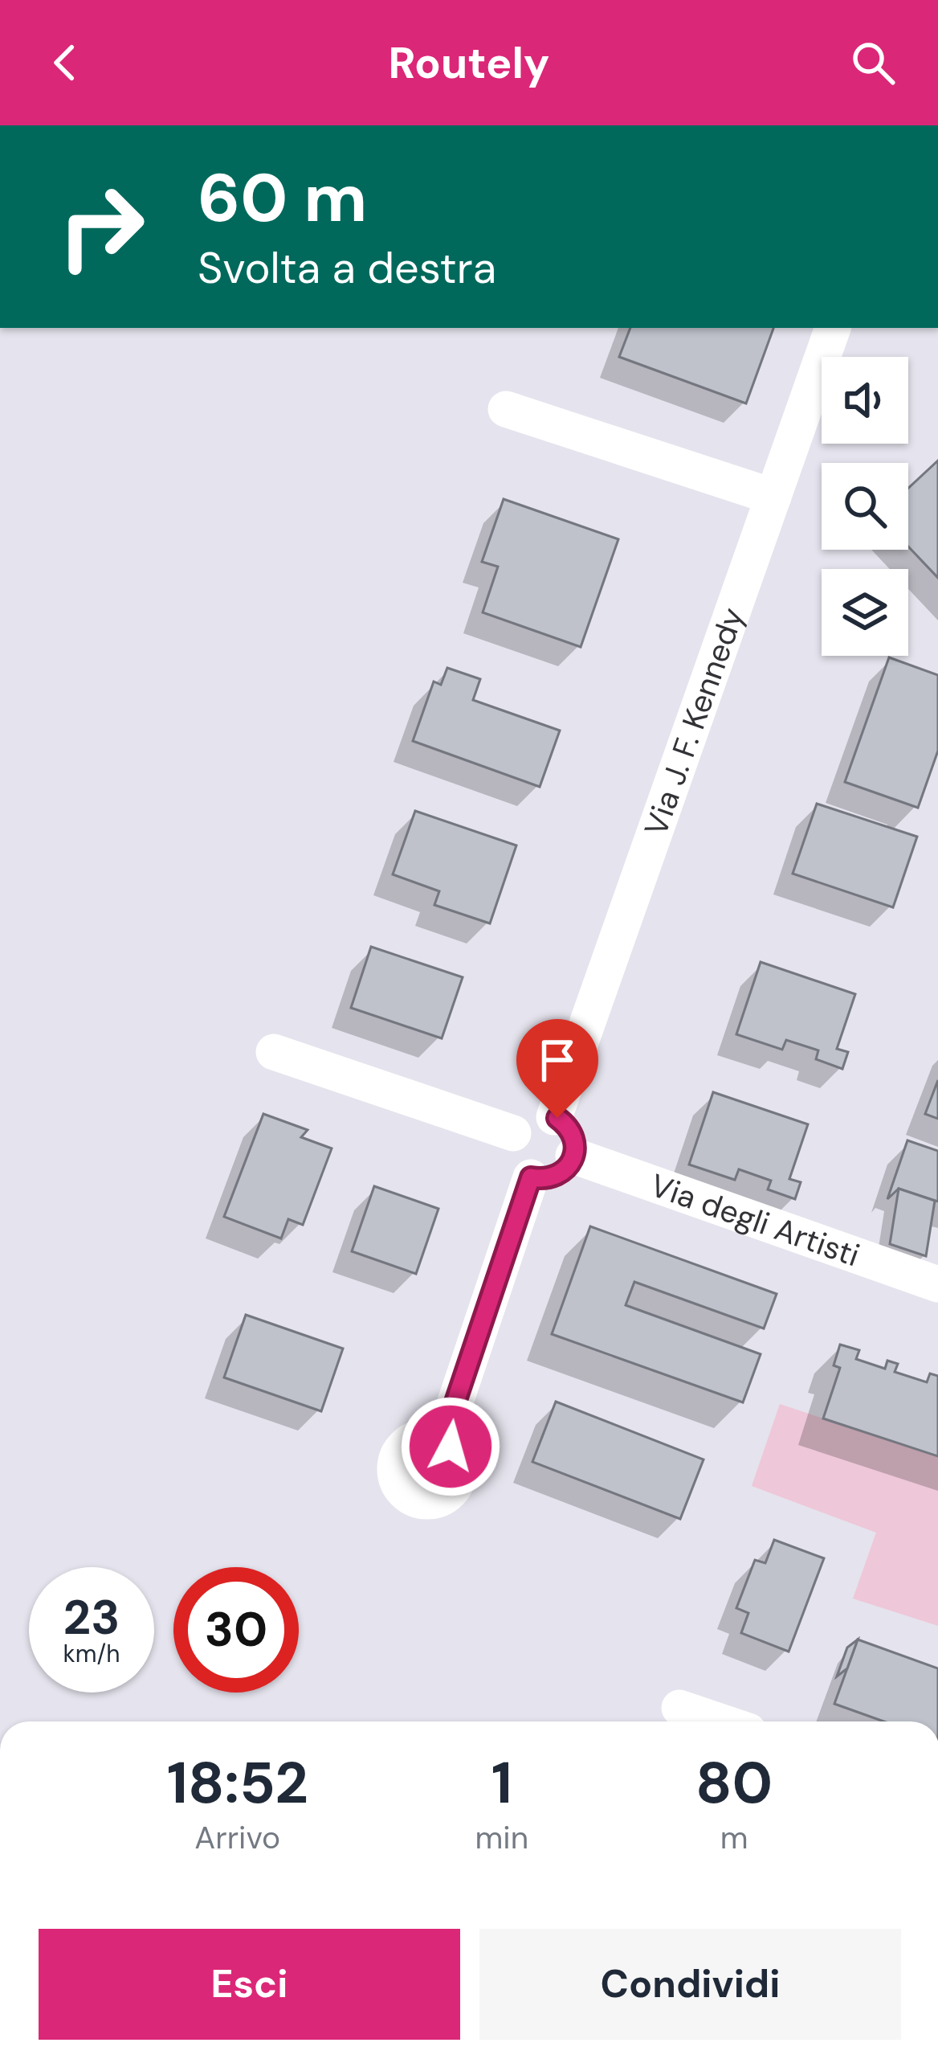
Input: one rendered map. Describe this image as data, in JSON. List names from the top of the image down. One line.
{"streets":{"street":["Via J. F. Kennedy","Via degli Artisti"]},"crossings":[["Via J. F. Kennedy","Via degli Artisti"]],"page":{"header":"Routely","turn":["60 m","Svolta a destra"],"speed":"23 km/h","limit":"30","eta":["18:52","Arrivo","1","min","80","m"],"buttons":["Esci","Condividi"]}}
